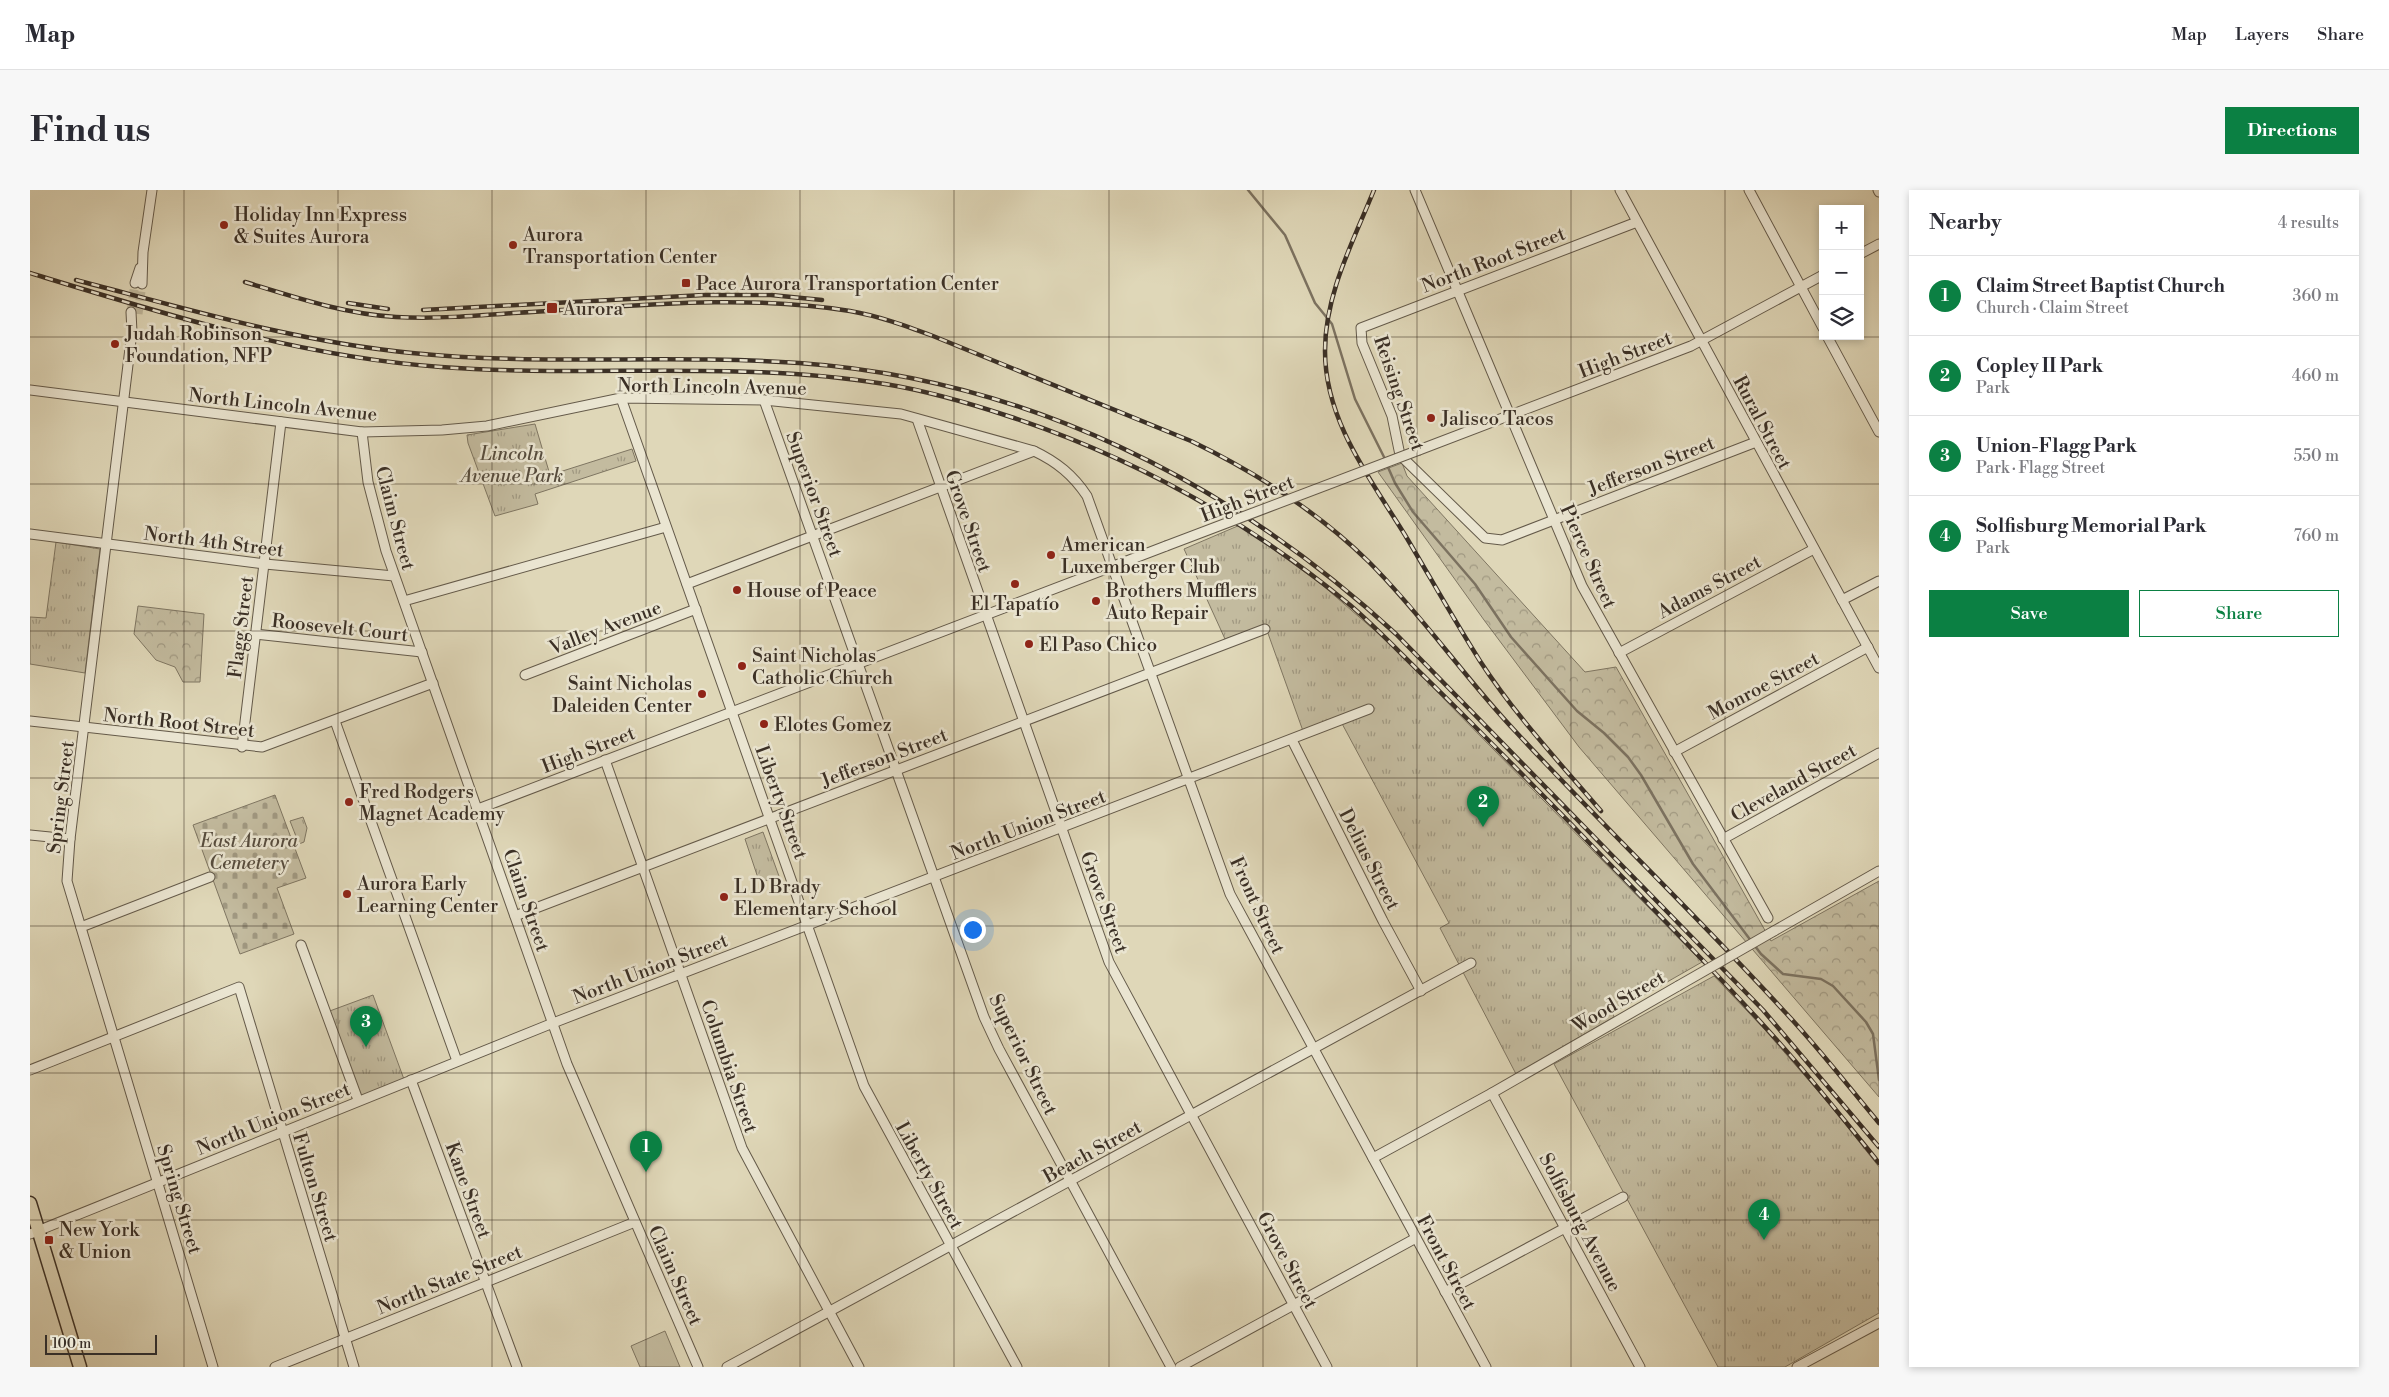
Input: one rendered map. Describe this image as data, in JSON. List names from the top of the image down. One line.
{"streets":{"street":["North Root Street","High Street","North Lincoln Avenue","Reising Street","Rural Street","Jefferson Street","Superior Street","Claim Street","Grove Street","North 4th Street","Pierce Street","Adams Street","Flagg Street","Roosevelt Court","Valley Avenue","Monroe Street","Cleveland Street","Spring Street","Liberty Street","North Union Street","Delius Street","Front Street","Wood Street","Columbia Street","Beach Street","Fulton Street","Kane Street","Solfisburg Avenue","North State Street"]},"crossings":[["North Root Street","Reising Street"],["North Root Street","Rural Street"],["North Root Street","Claim Street"],["North Root Street","Pierce Street"],["North Root Street","Flagg Street"],["North Root Street","Spring Street"],["High Street","Rural Street"],["High Street","Superior Street"],["High Street","Claim Street"],["High Street","Grove Street"],["High Street","Pierce Street"],["High Street","Liberty Street"],["High Street","Front Street"],["High Street","Columbia Street"],["North Lincoln Avenue","Superior Street"],["North Lincoln Avenue","Claim Street"],["North Lincoln Avenue","Grove Street"],["North Lincoln Avenue","Flagg Street"],["North Lincoln Avenue","Spring Street"],["North Lincoln Avenue","Liberty Street"],["North Lincoln Avenue","Front Street"],["Reising Street","Jefferson Street"],["Rural Street","Jefferson Street"],["Rural Street","Adams Street"],["Rural Street","Monroe Street"],["Jefferson Street","Superior Street"],["Jefferson Street","Claim Street"],["Jefferson Street","Grove Street"],["Jefferson Street","Pierce Street"],["Jefferson Street","Liberty Street"],["Jefferson Street","Front Street"],["Jefferson Street","Columbia Street"],["Superior Street","North Union Street"],["Superior Street","Beach Street"],["Claim Street","North 4th Street"],["Claim Street","Roosevelt Court"],["Claim Street","North Union Street"],["Claim Street","North State Street"],["Grove Street","North Union Street"],["Grove Street","Beach Street"],["North 4th Street","Flagg Street"],["North 4th Street","Spring Street"],["Pierce Street","Adams Street"],["Pierce Street","Monroe Street"],["Pierce Street","Cleveland Street"],["Flagg Street","Roosevelt Court"],["Valley Avenue","Liberty Street"],["Spring Street","North Union Street"],["Spring Street","Fulton Street"],["Liberty Street","North Union Street"],["Liberty Street","Beach Street"],["North Union Street","Delius Street"],["North Union Street","Front Street"],["North Union Street","Columbia Street"],["North Union Street","Fulton Street"],["North Union Street","Kane Street"],["Delius Street","Beach Street"],["Front Street","Wood Street"],["Front Street","Beach Street"],["Wood Street","Solfisburg Avenue"],["Columbia Street","Beach Street"],["Fulton Street","North State Street"],["Kane Street","North State Street"]],"parks":["Lincoln Avenue Park","East Aurora Cemetery"],"places":{"other":["Holiday Inn Express & Suites Aurora","Aurora Transportation Center","Judah Robinson Foundation, NFP","Jalisco Tacos","American Luxemberger Club","El Tapatío","House of Peace","Brothers Mufflers Auto Repair","El Paso Chico","Saint Nicholas Catholic Church","Saint Nicholas Daleiden Center","Elotes Gomez","Fred Rodgers Magnet Academy","Aurora Early Learning Center","L D Brady Elementary School"],"transit":["Pace Aurora Transportation Center","Aurora","New York & Union"]},"scale_bar":"100 m","page":{"header":"Map","nav":["Map","Layers","Share"],"buttons":["Directions",["Save","Share"]],"title":"Find us","heading":["Nearby","4 results"],"map_buttons":["+","−"],"list":[{"mark":"1","name":"Claim Street Baptist Church","note":"Church · Claim Street","value":"360 m"},{"mark":"2","name":"Copley II Park","note":"Park","value":"460 m"},{"mark":"3","name":"Union-Flagg Park","note":"Park · Flagg Street","value":"550 m"},{"mark":"4","name":"Solfisburg Memorial Park","note":"Park","value":"760 m"}],"pins":["2","3","1","4"],"scale":"100 m"}}
